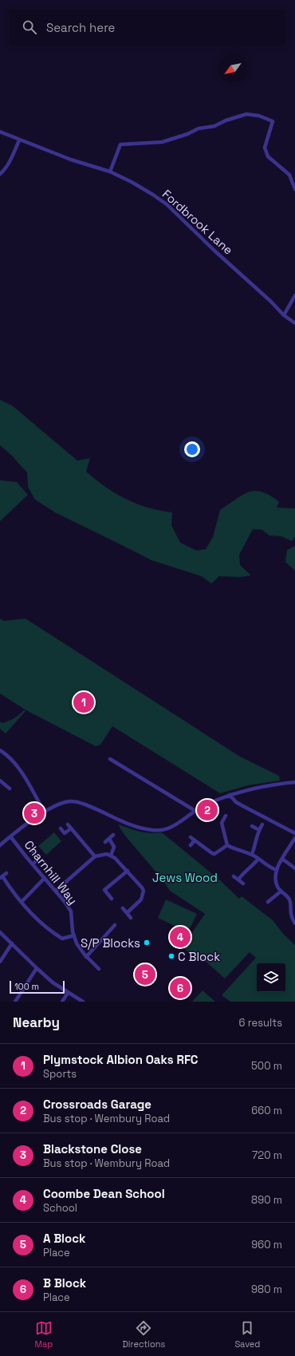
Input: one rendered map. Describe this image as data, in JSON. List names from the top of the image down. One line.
{"streets":{"street":["Fordbrook Lane","Charnhill Way"]},"parks":["Jews Wood"],"places":["S/P Blocks","C Block"],"scale_bar":"100 m","north":"bottom left","page":{"search":"Search here","pins":["1","2","3","4","5","6"],"scale":"100 m","heading":["Nearby","6 results"],"list":[{"mark":"1","name":"Plymstock Albion Oaks RFC","note":"Sports","value":"500 m"},{"mark":"2","name":"Crossroads Garage","note":"Bus stop · Wembury Road","value":"660 m"},{"mark":"3","name":"Blackstone Close","note":"Bus stop · Wembury Road","value":"720 m"},{"mark":"4","name":"Coombe Dean School","note":"School","value":"890 m"},{"mark":"5","name":"A Block","note":"Place","value":"960 m"},{"mark":"6","name":"B Block","note":"Place","value":"980 m"}],"nav":["Map","Directions","Saved"]}}
